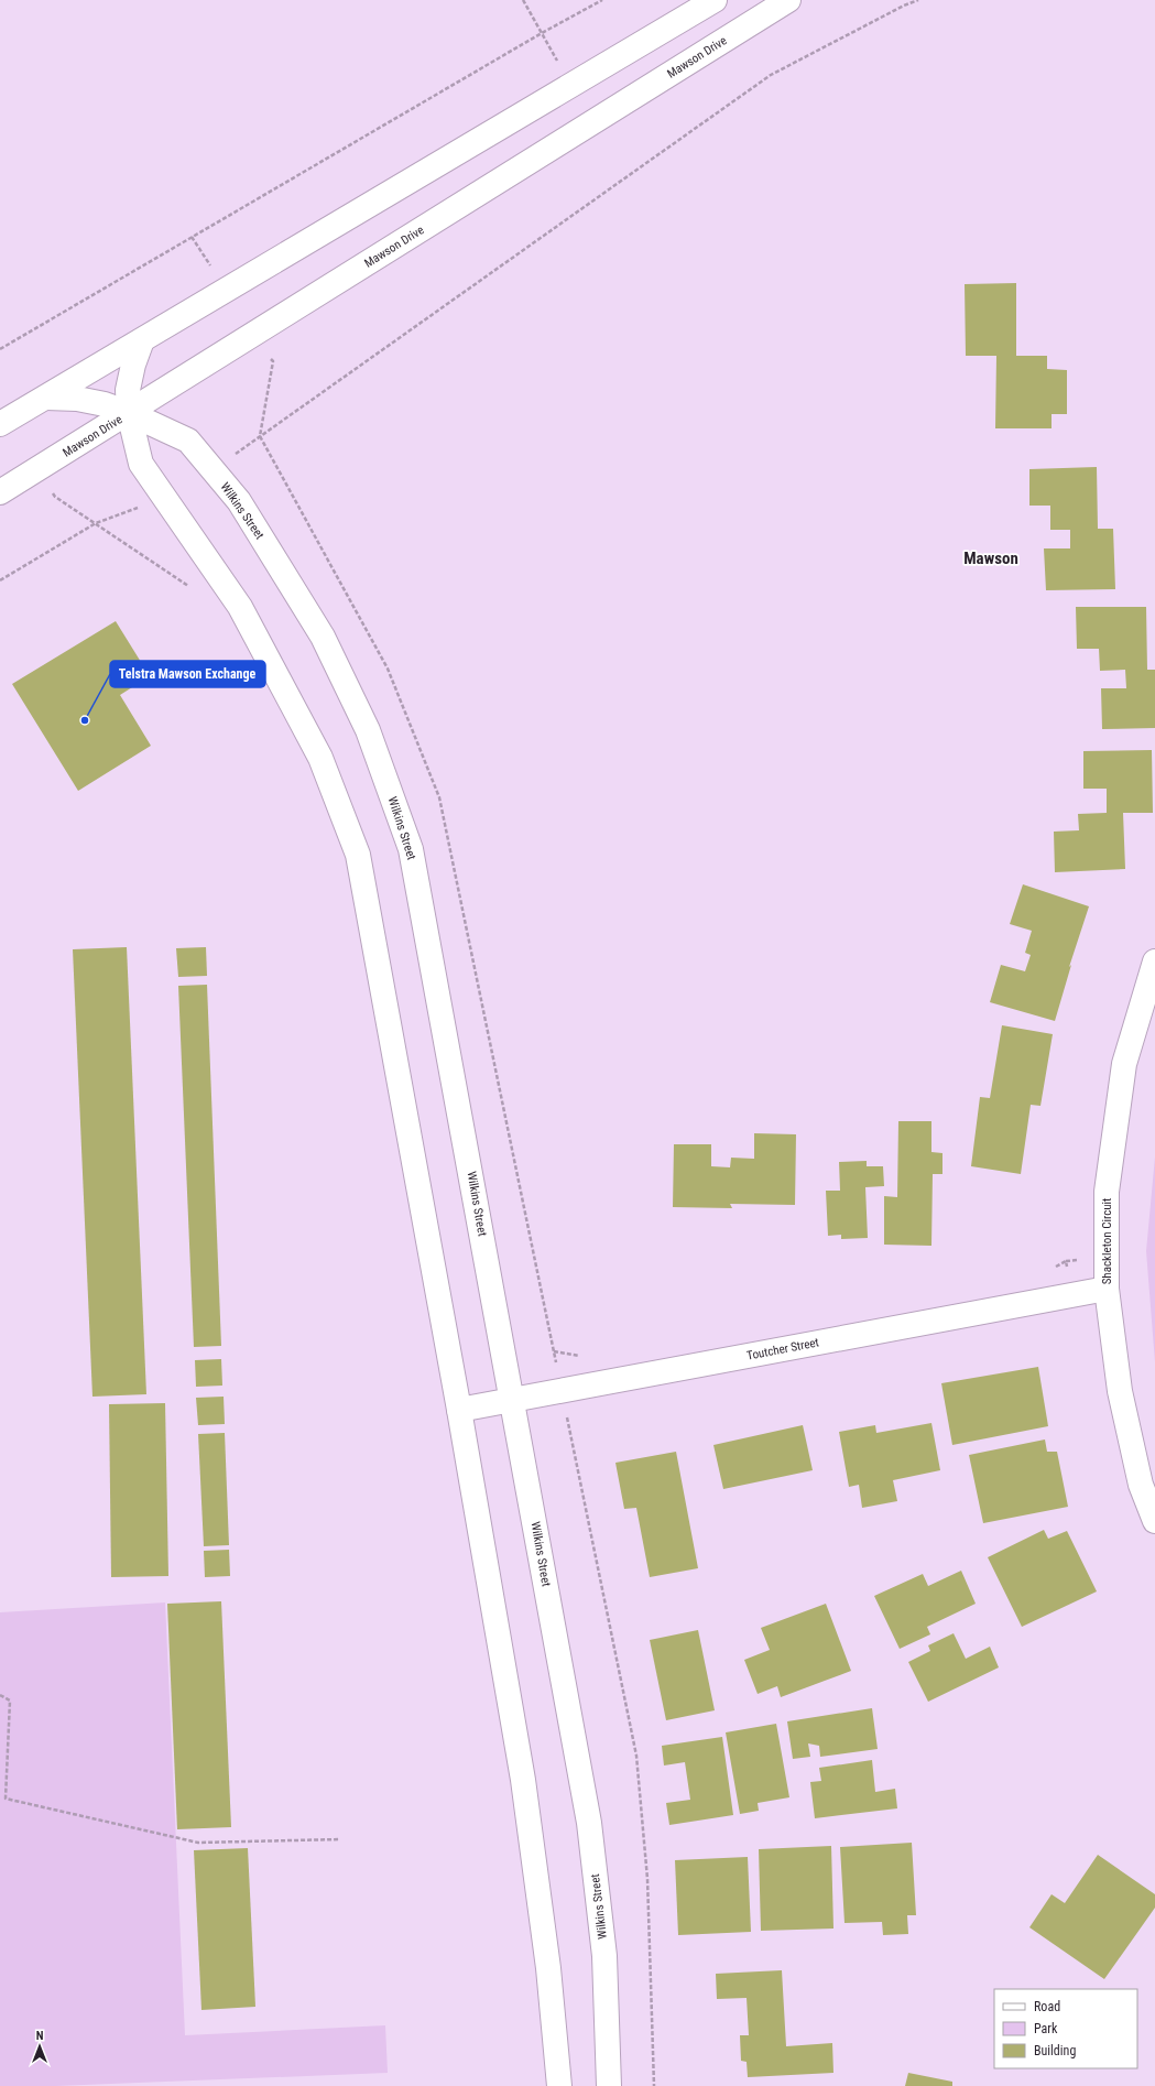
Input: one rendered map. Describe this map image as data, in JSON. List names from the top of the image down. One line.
{"streets":{"street":["Mawson Drive","Wilkins Street","Shackleton Circuit","Toutcher Street"]},"crossings":[["Mawson Drive","Wilkins Street"],["Wilkins Street","Toutcher Street"],["Shackleton Circuit","Toutcher Street"]],"districts":["Mawson"],"places":["Telstra Mawson Exchange"],"legend":["Road","Park","Building"],"north":"top"}
